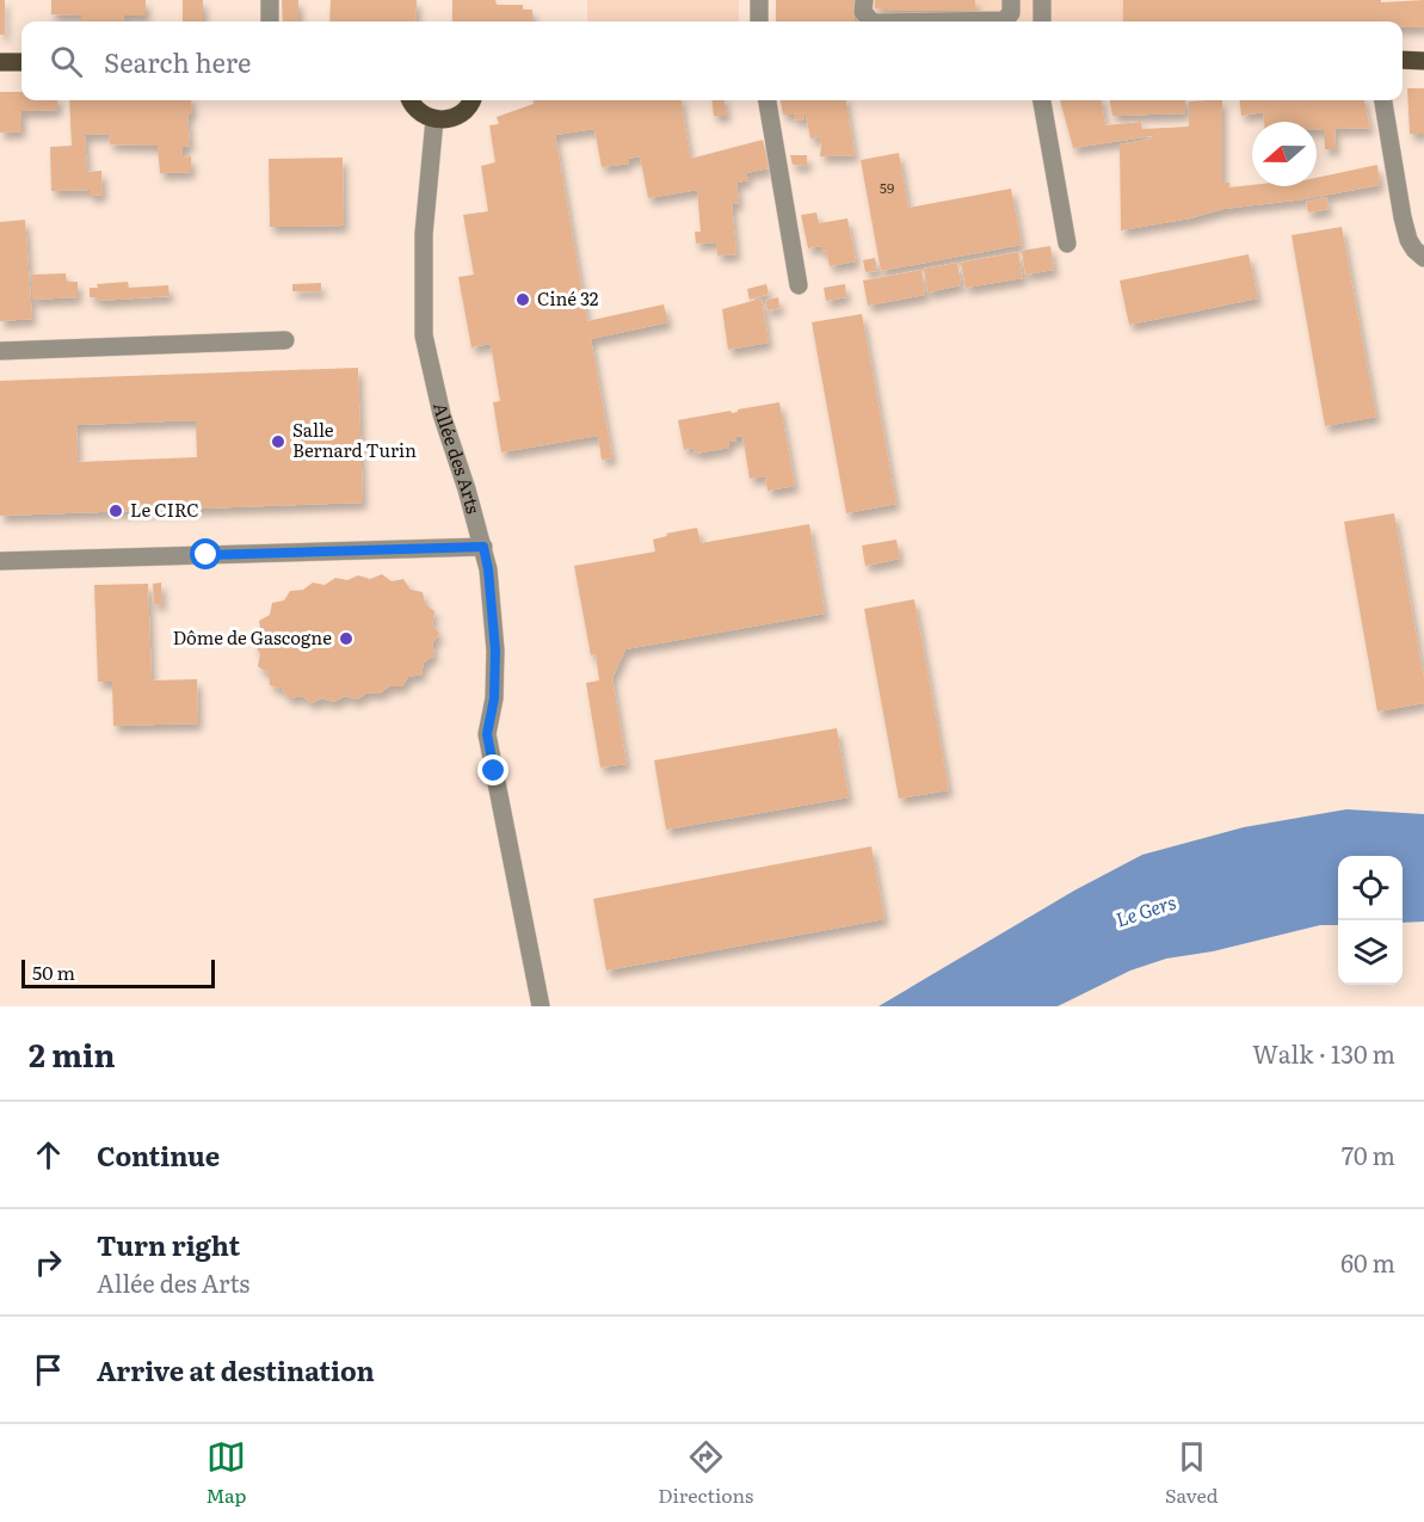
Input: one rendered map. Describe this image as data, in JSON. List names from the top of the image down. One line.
{"streets":{"street":["Allée des Arts"]},"water":["Le Gers"],"places":["Ciné 32","Salle Bernard Turin","Le CIRC","Dôme de Gascogne"],"house_numbers":["59"],"scale_bar":"50 m","north":"left","page":{"search":"Search here","scale":"50 m","heading":["2 min","Walk · 130 m"],"list":[["Continue","70 m"],["Turn right","Allée des Arts","60 m"],"Arrive at destination"],"nav":["Map","Directions","Saved"]}}
